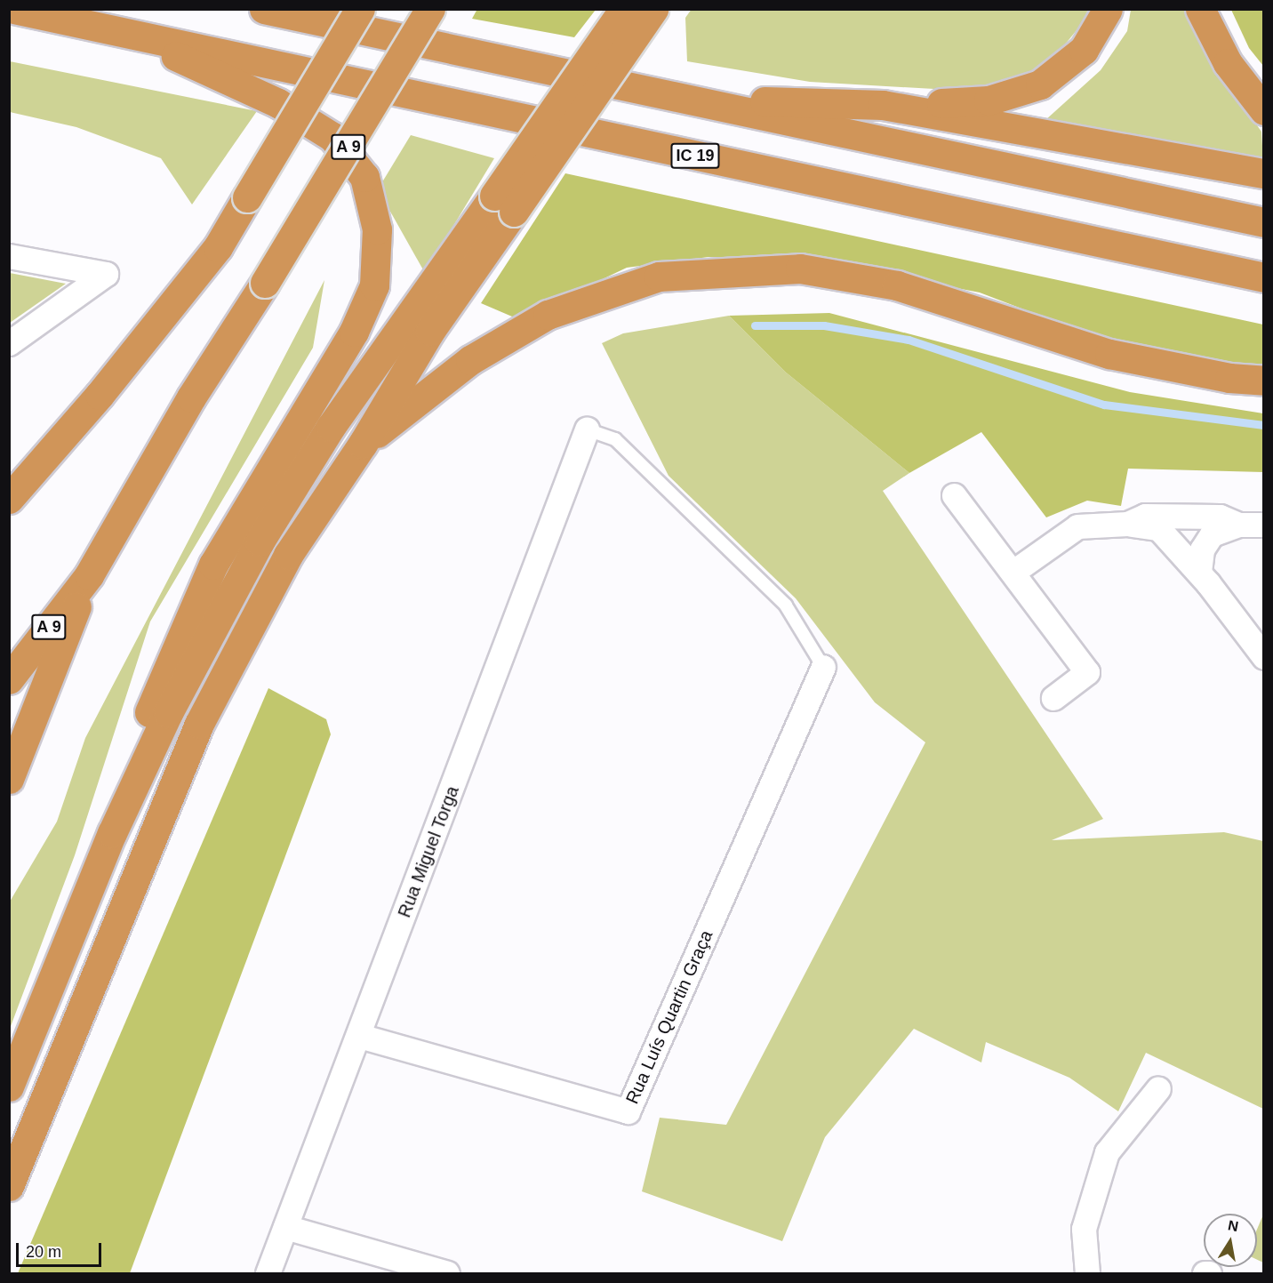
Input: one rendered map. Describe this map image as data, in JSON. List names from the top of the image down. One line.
{"streets":{"highway":["A 9","IC 19"],"street":["Rua Miguel Torga","Rua Luís Quartin Graça"]},"crossings":[["Rua Miguel Torga","Rua Luís Quartin Graça"]],"scale_bar":"20 m","north":"top"}
